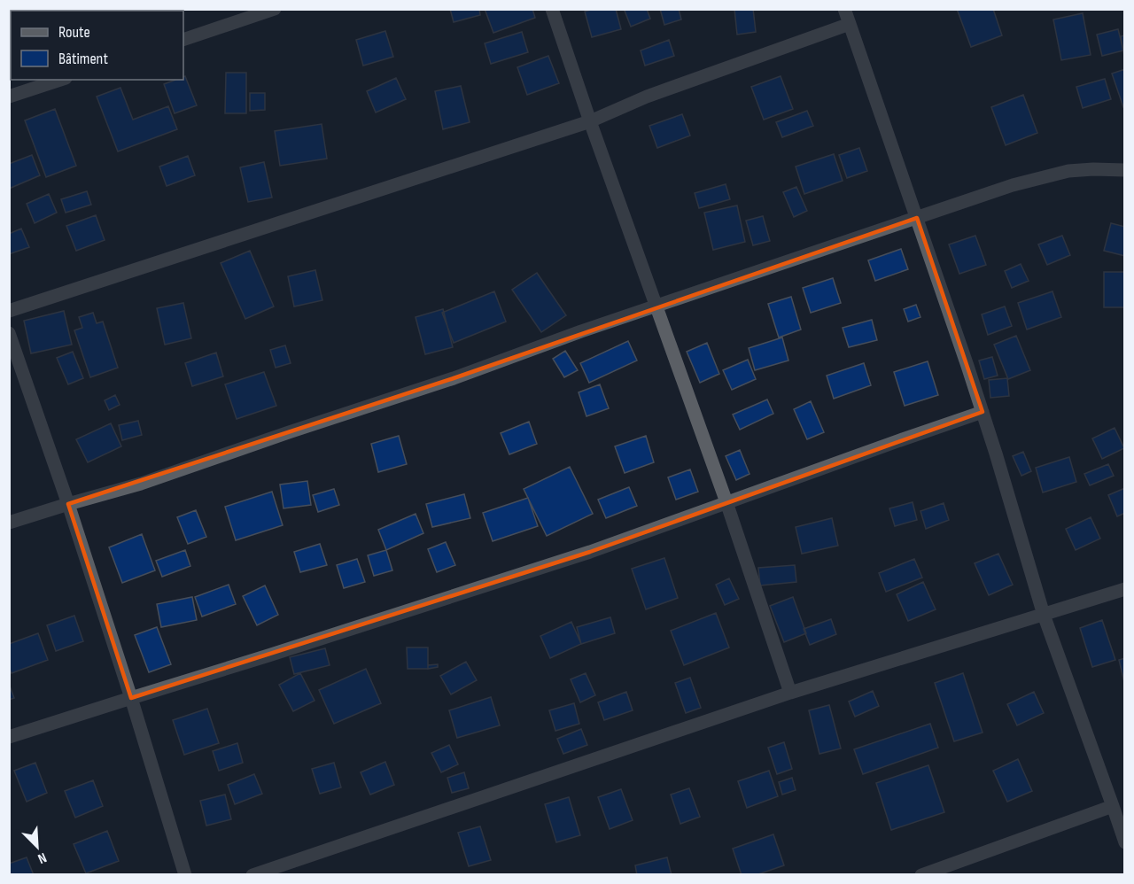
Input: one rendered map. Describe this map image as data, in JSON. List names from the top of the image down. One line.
{"legend":["Route","Bâtiment"],"north":"bottom right"}
